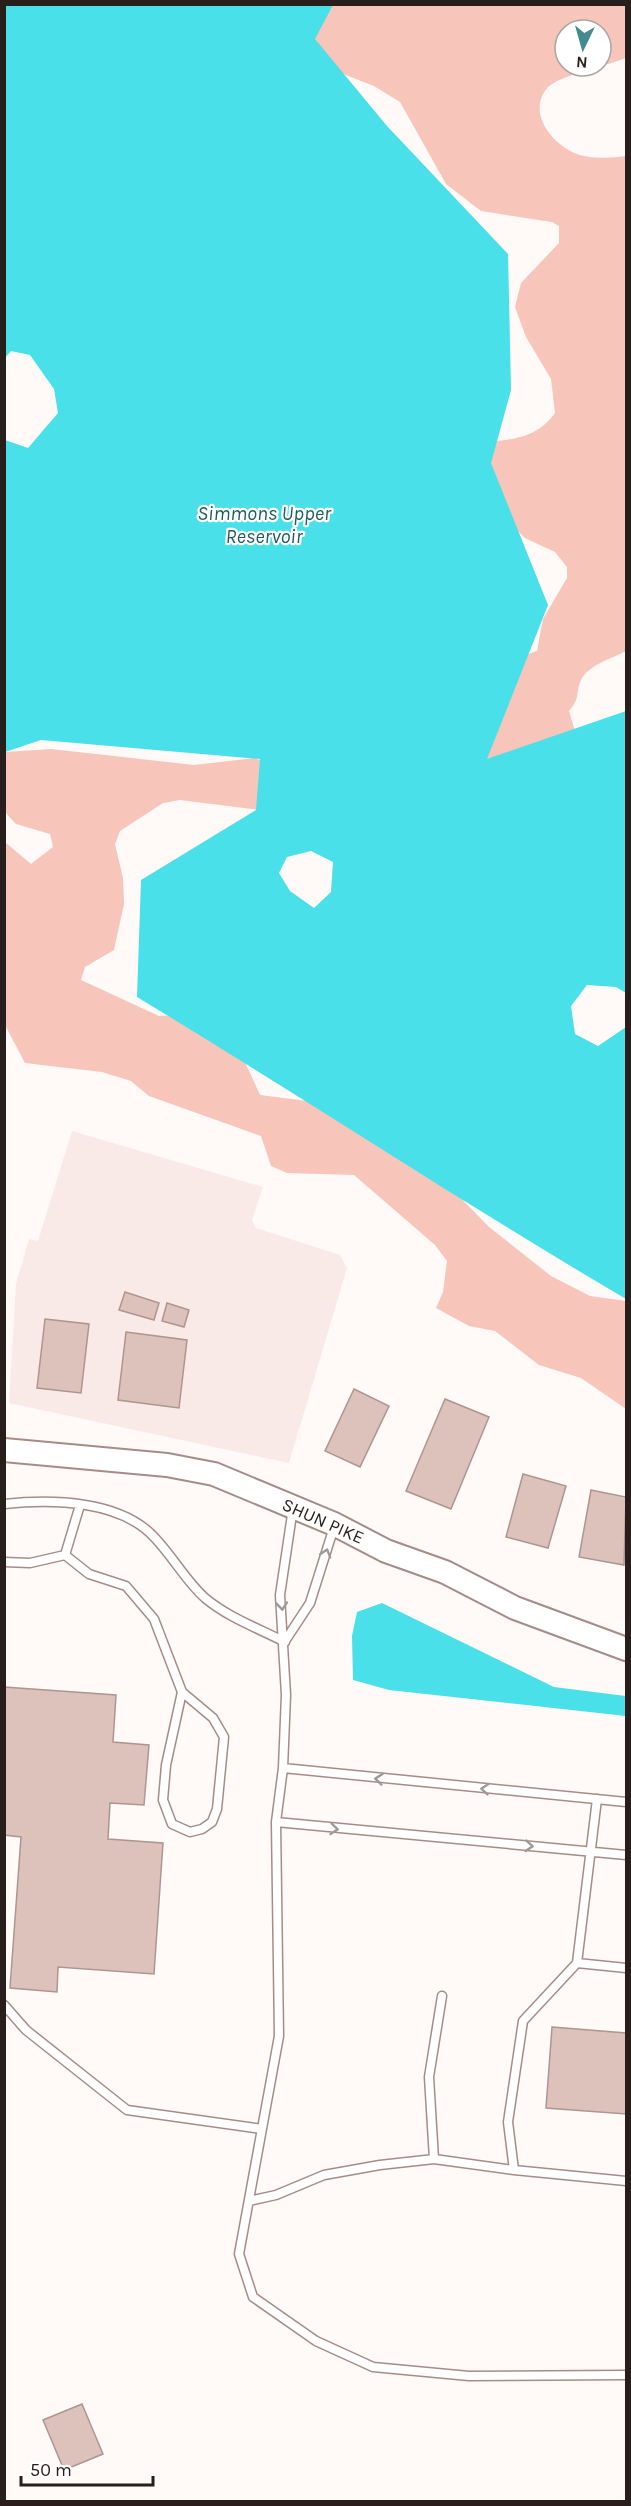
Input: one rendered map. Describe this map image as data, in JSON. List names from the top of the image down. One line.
{"streets":{"main road":["SHUN PIKE"]},"water":["Simmons Upper Reservoir"],"scale_bar":"50 m","north":"bottom"}
